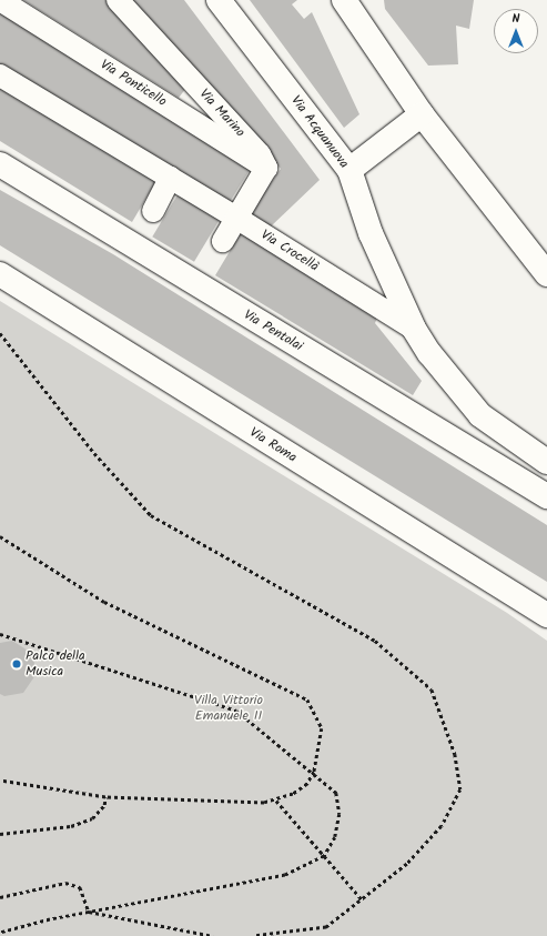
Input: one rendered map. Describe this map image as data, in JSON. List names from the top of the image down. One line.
{"streets":{"street":["Via Ponticello","Via Marino","Via Acquanuova","Via Crocellà","Via Pentolai","Via Roma"]},"crossings":[["Via Ponticello","Via Marino"],["Via Acquanuova","Via Crocellà"]],"parks":["Villa Vittorio Emanuele II"],"places":["Palco della Musica"],"north":"top"}
